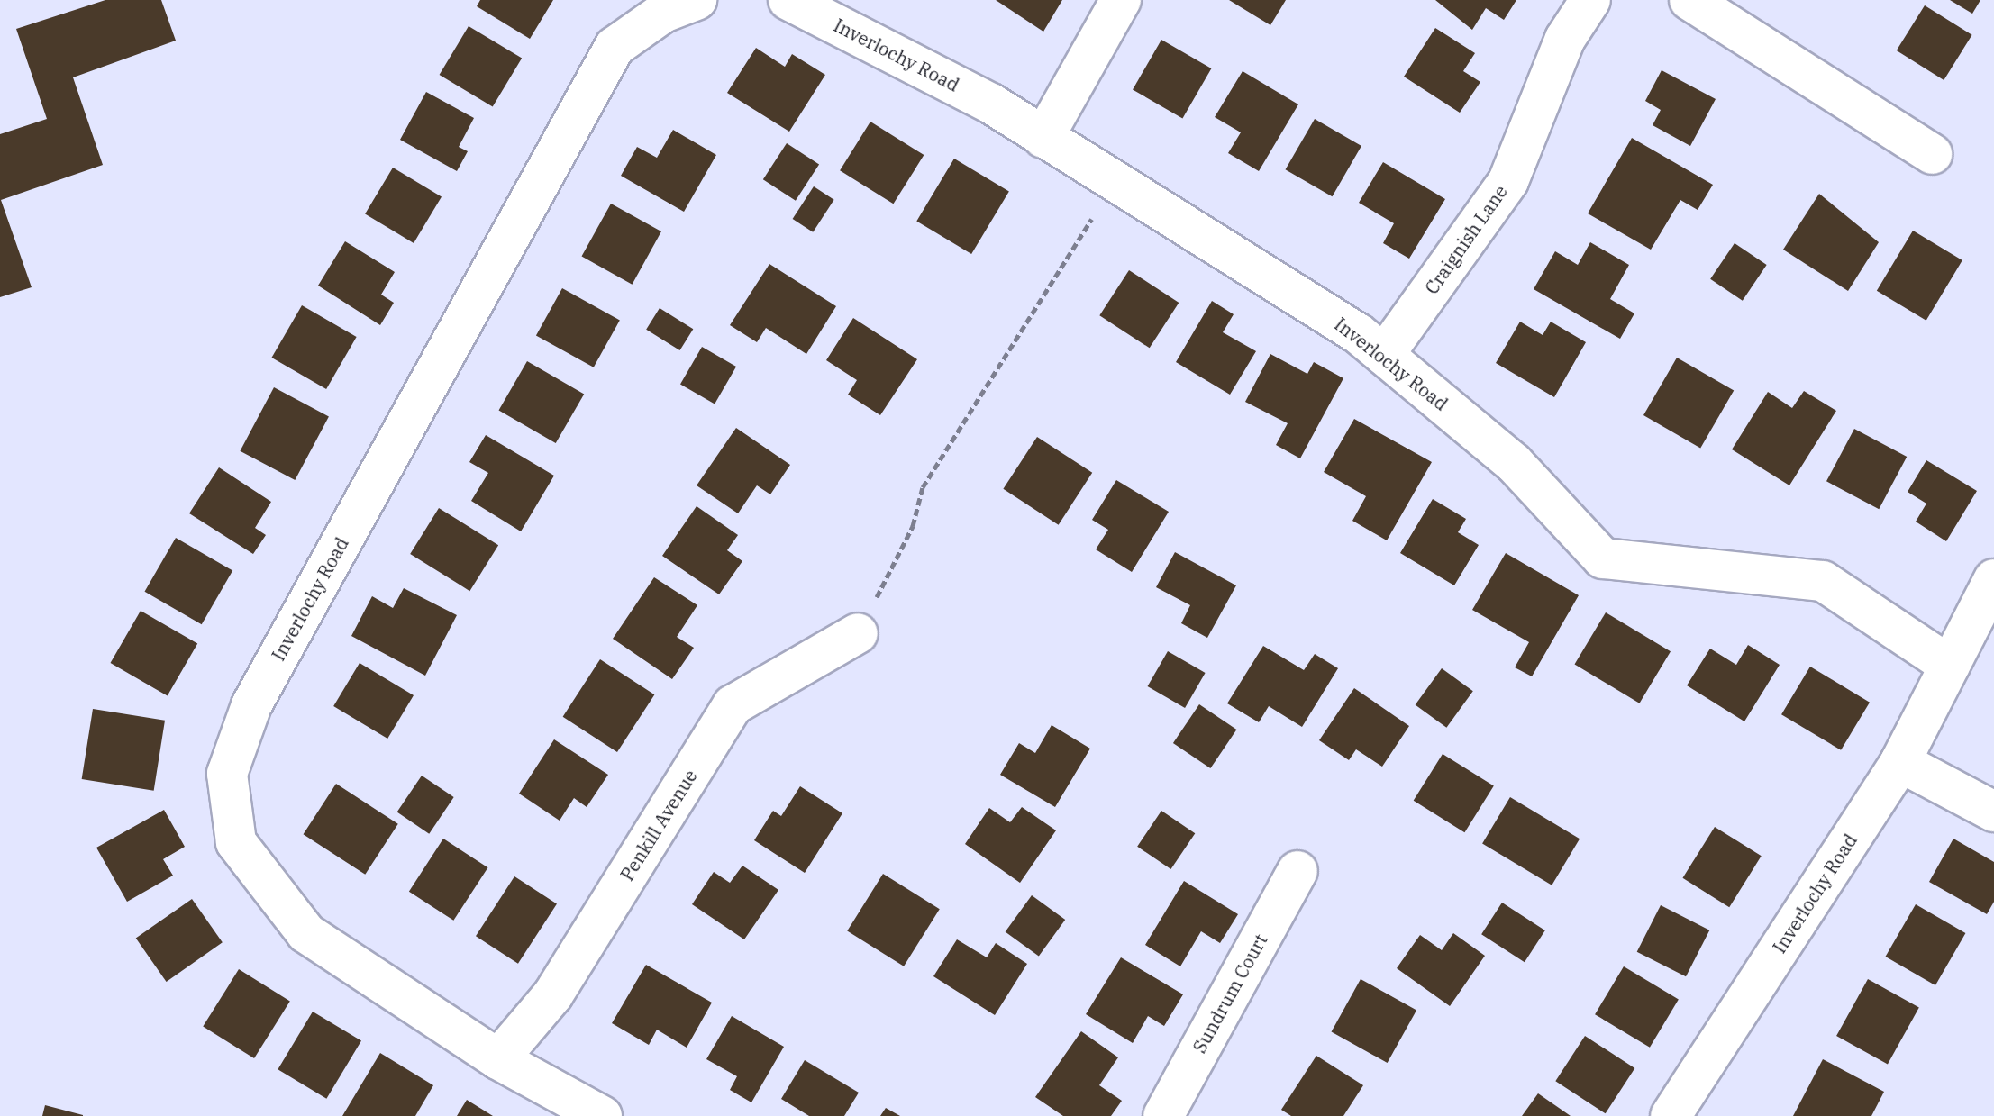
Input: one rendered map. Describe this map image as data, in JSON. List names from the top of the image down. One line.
{"streets":{"street":["Inverlochy Road","Craignish Lane","Penkill Avenue","Sundrum Court"]},"crossings":[["Inverlochy Road","Craignish Lane"],["Inverlochy Road","Penkill Avenue"]]}
